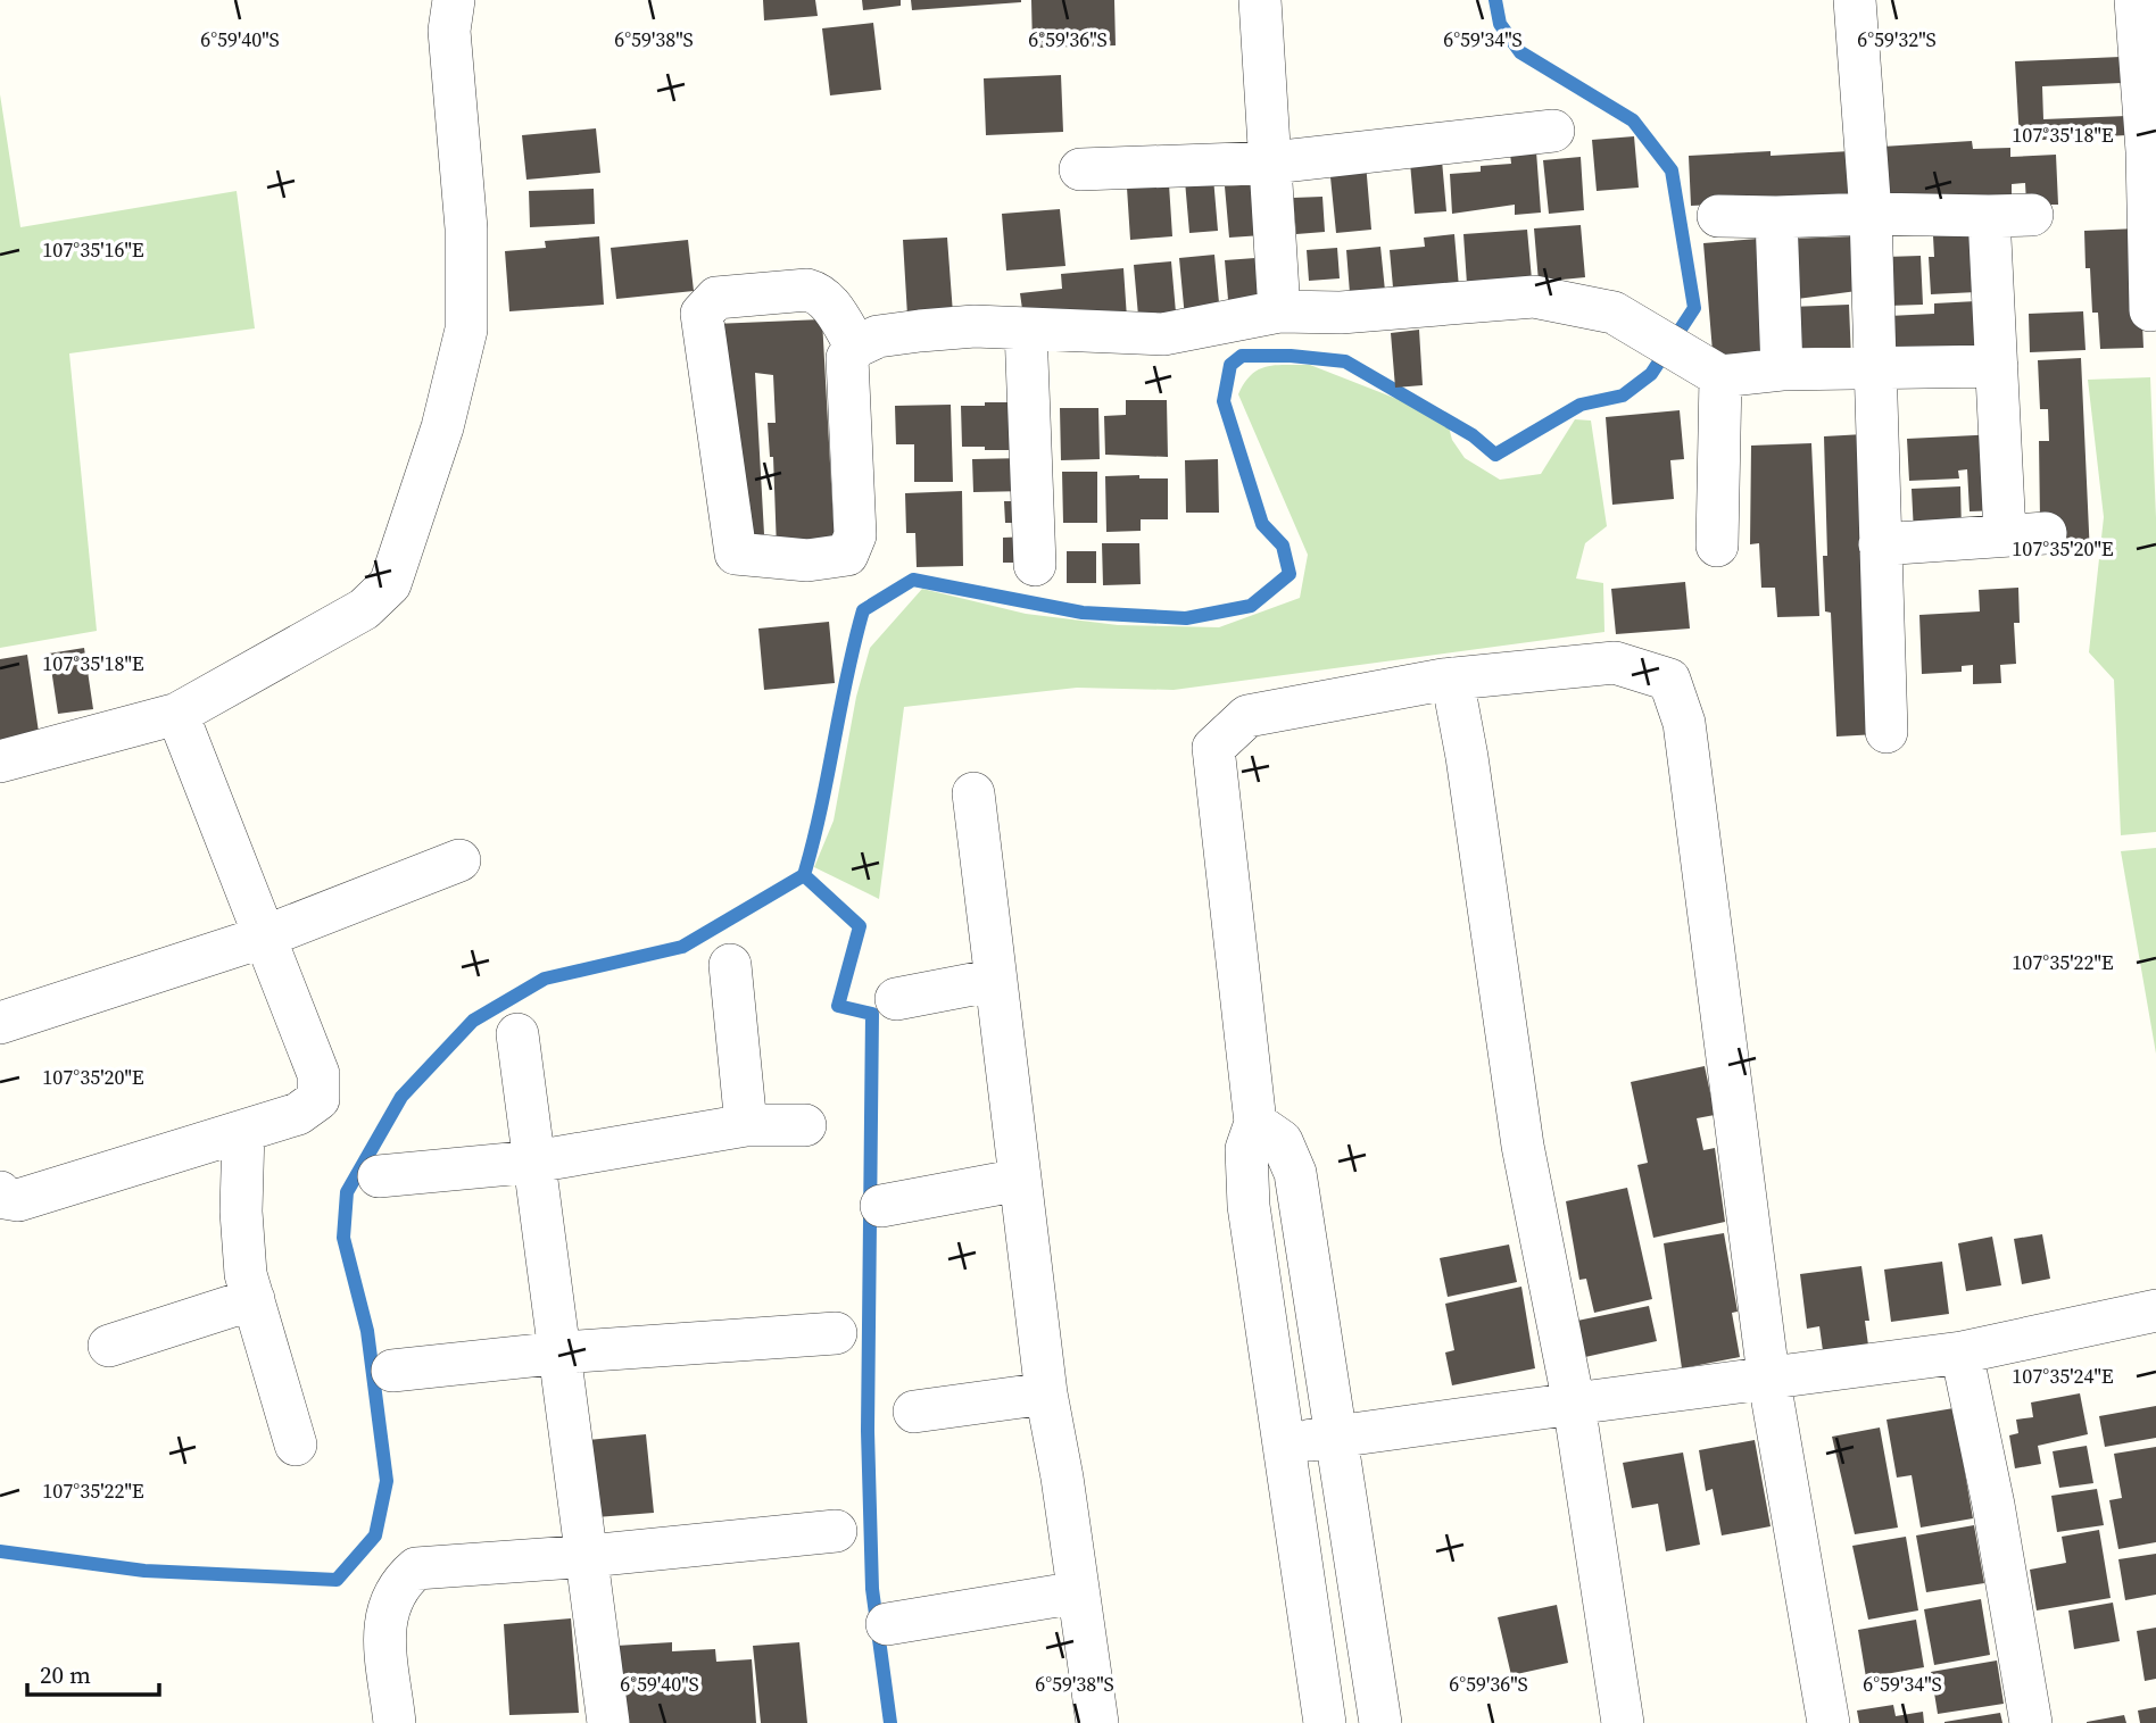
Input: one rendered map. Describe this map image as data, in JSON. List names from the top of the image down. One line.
{"scale_bar":"20 m","coordinates":["6°59'40\"S","6°59'38\"S","6°59'36\"S","6°59'34\"S","6°59'32\"S","107°35'18\"E","107°35'16\"E","107°35'20\"E","107°35'22\"E","107°35'24\"E"]}
